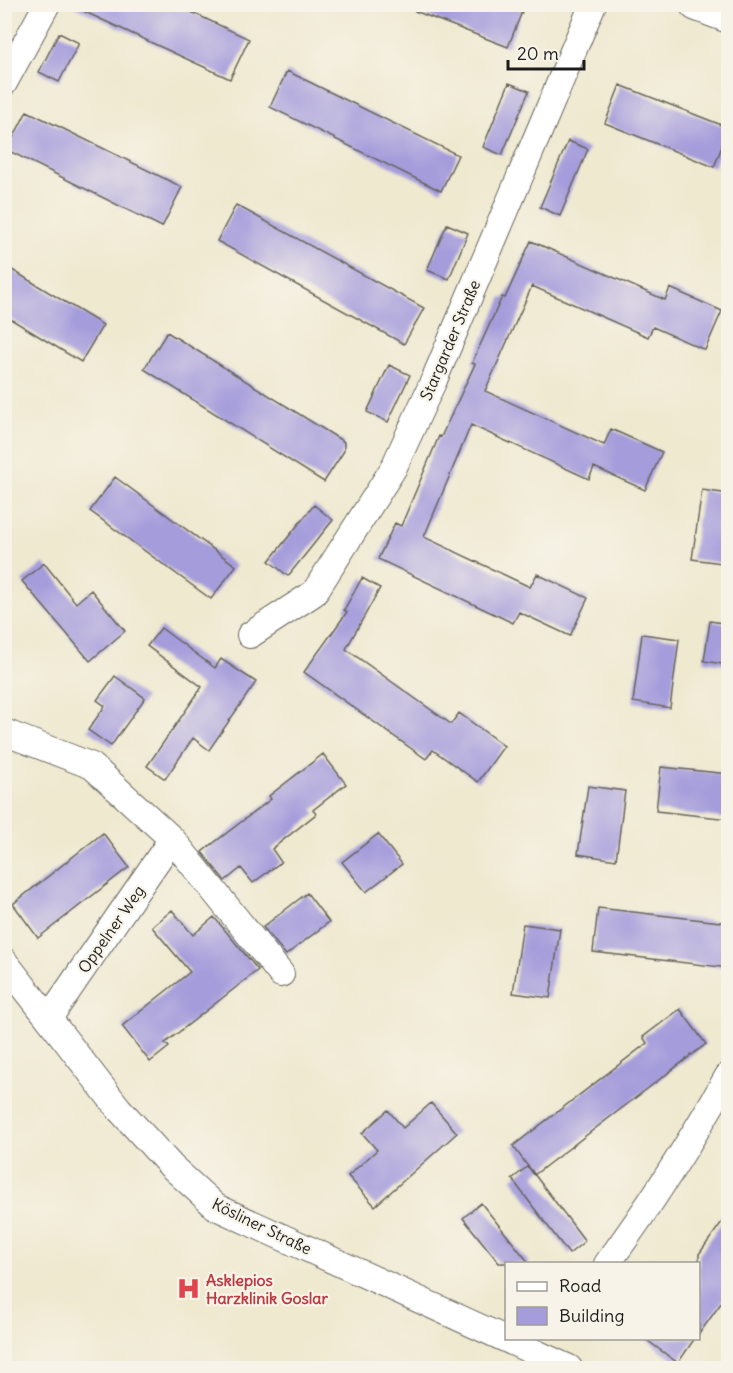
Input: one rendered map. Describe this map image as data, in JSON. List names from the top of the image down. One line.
{"streets":{"street":["Stargarder Straße","Oppelner Weg","Kösliner Straße"]},"crossings":[["Oppelner Weg","Kösliner Straße"]],"places":{"hospital":["Asklepios Harzklinik Goslar"]},"legend":["Road","Building"],"scale_bar":"20 m"}
